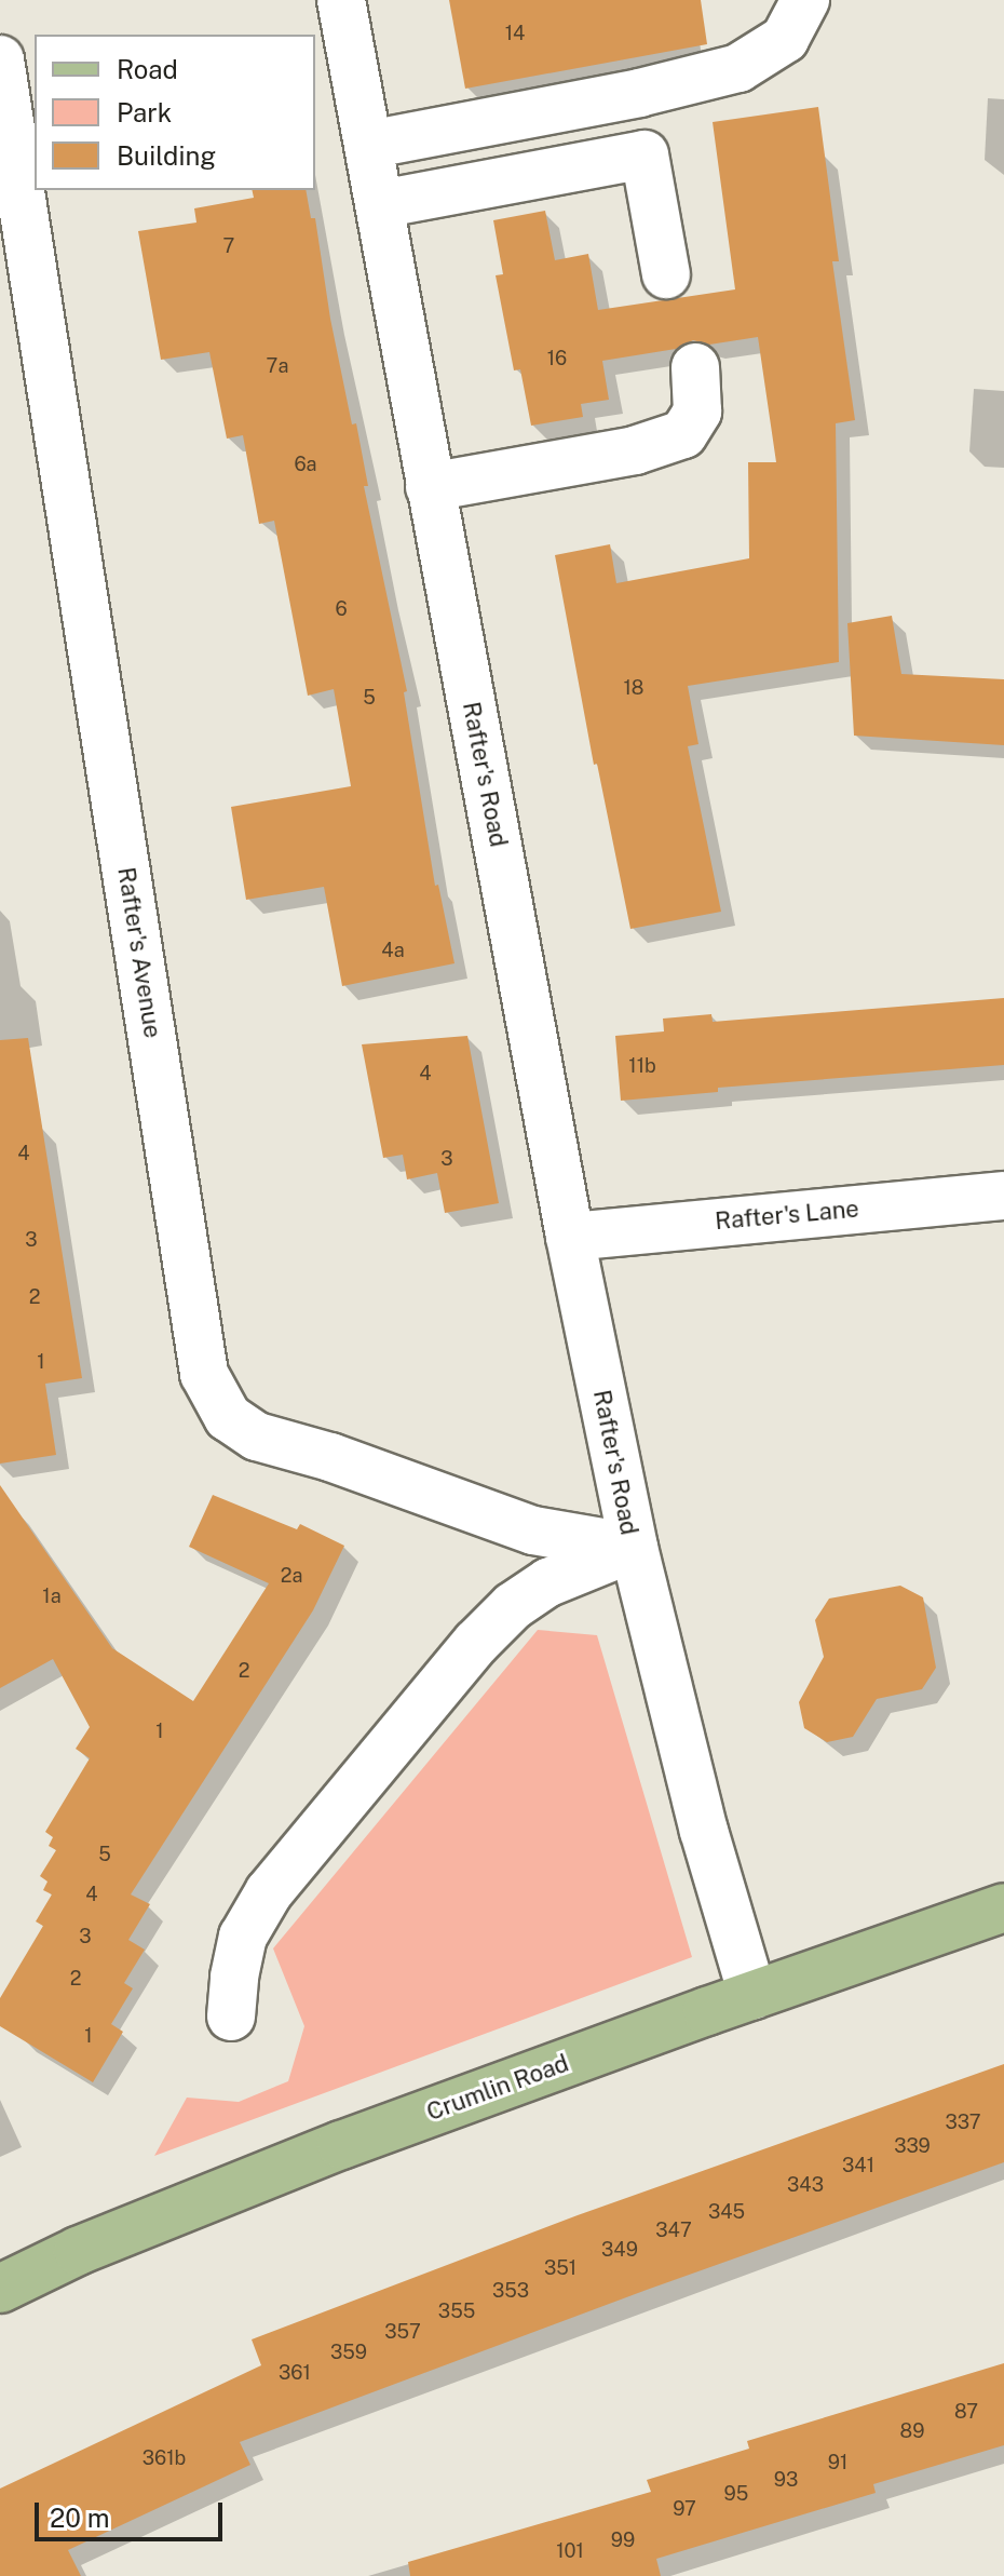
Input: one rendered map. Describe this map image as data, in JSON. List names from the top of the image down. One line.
{"streets":{"main road":["Crumlin Road"],"street":["Rafter's Road","Rafter's Avenue","Rafter's Lane"]},"crossings":[["Rafter's Road","Rafter's Avenue"],["Rafter's Road","Rafter's Lane"],["Rafter's Road","Crumlin Road"]],"house_numbers":["14","7","16","7a","6a","6","18","5","4a","11b","4","4","3","3","2","1","2a","1a","2","1","5","4","3","2","1","337","339","341","343","345","347","349","351","353","355","357","359","361","87","89","361b","91","93","95","97","99","101"],"legend":["Road","Park","Building"],"scale_bar":"20 m"}
